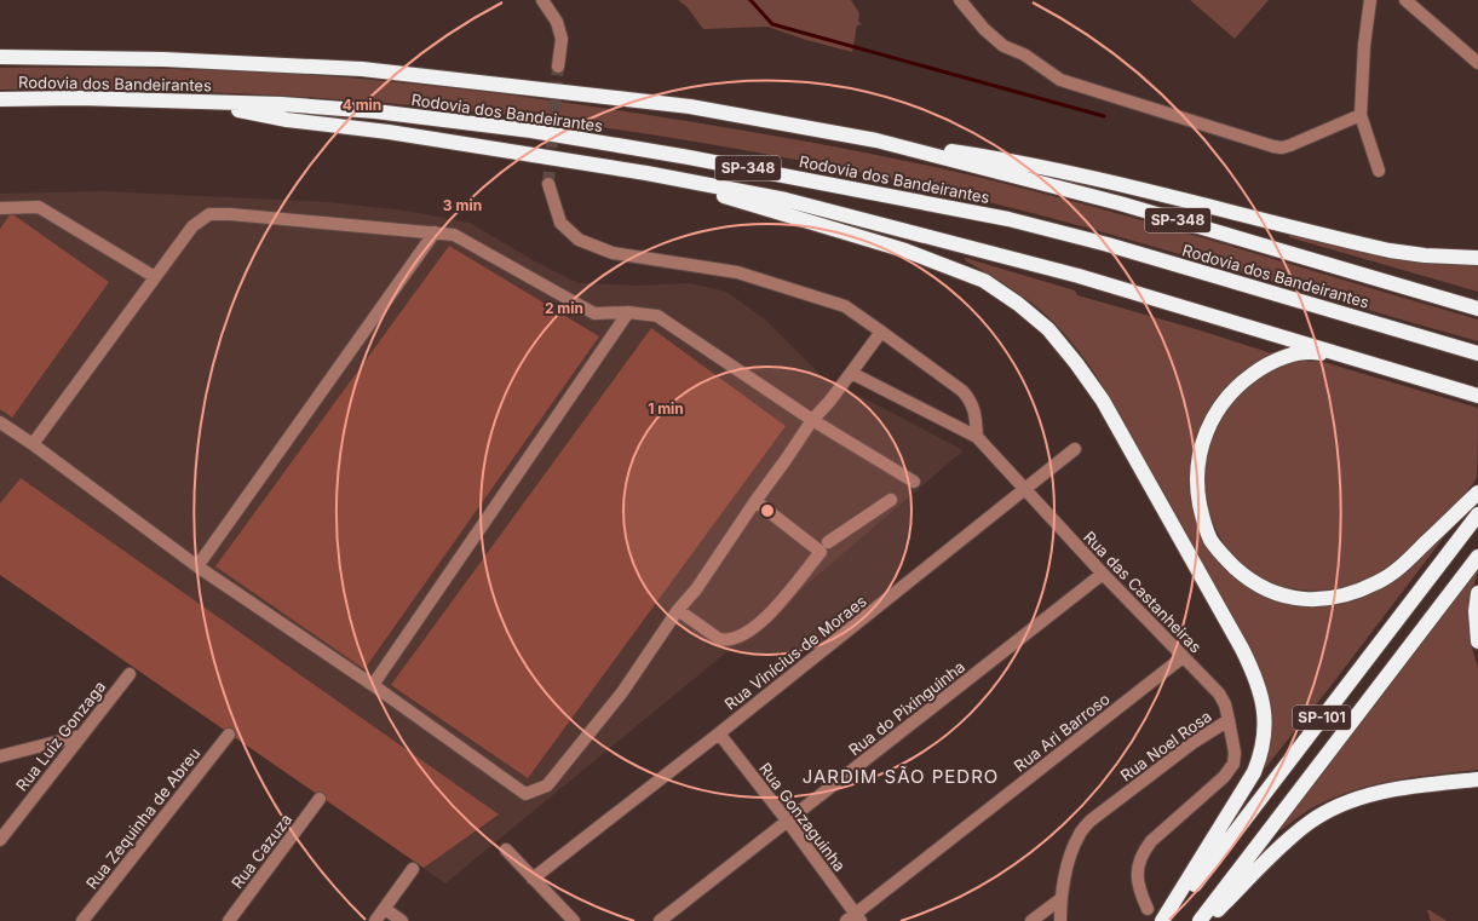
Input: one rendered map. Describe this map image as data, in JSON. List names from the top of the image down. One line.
{"streets":{"highway":["Rodovia dos Bandeirantes","SP-348","SP-101"],"street":["Rua das Castanheiras","Rua Vinícius de Moraes","Rua do Pixinguinha","Rua Ari Barroso","Rua Luiz Gonzaga","Rua Noel Rosa","Rua Gonzaguinha","Rua Zequinha de Abreu","Rua Cazuza"]},"crossings":[["Rua das Castanheiras","Rua Vinícius de Moraes"],["Rua das Castanheiras","Rua do Pixinguinha"],["Rua das Castanheiras","Rua Ari Barroso"],["Rua das Castanheiras","Rua Noel Rosa"],["Rua Vinícius de Moraes","Rua Gonzaguinha"],["Rua do Pixinguinha","Rua Gonzaguinha"],["Rua Ari Barroso","Rua Gonzaguinha"]],"districts":["JARDIM SÃO PEDRO"],"rings":["4 min","3 min","2 min","1 min"]}
